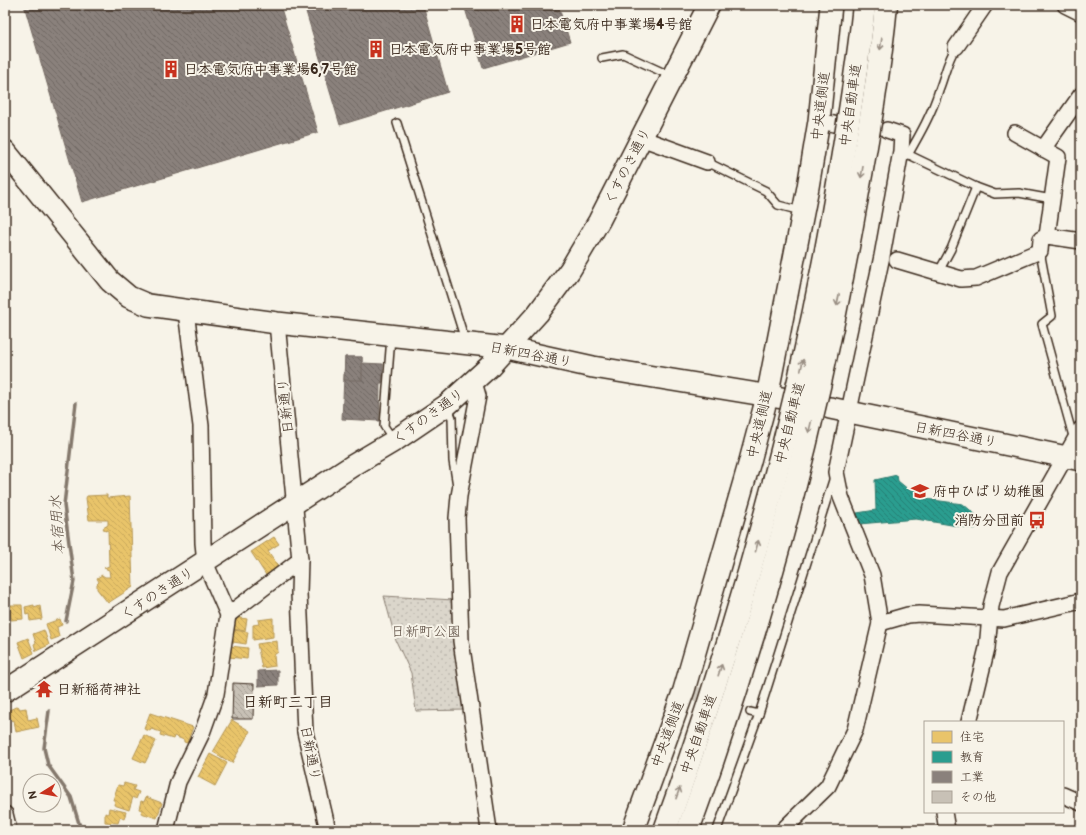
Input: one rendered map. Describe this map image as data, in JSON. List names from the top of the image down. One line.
{"streets":{"highway":["中央自動車道"],"street":["中央道側道","くすのき通り","日新四谷通り","日新通り"]},"crossings":[["中央道側道","日新四谷通り"],["くすのき通り","日新四谷通り"],["くすのき通り","日新通り"],["日新四谷通り","日新通り"]],"districts":["日新町三丁目"],"water":["本宿用水"],"parks":["日新町公園"],"places":{"building":["日本電気府中事業場4号館","日本電気府中事業場5号館","日本電気府中事業場6,7号館"],"school or university":["府中ひばり幼稚園"],"bus stop":["消防分団前"],"temple":["日新稲荷神社"]},"legend":["住宅","教育","工業","その他"],"north":"left"}
